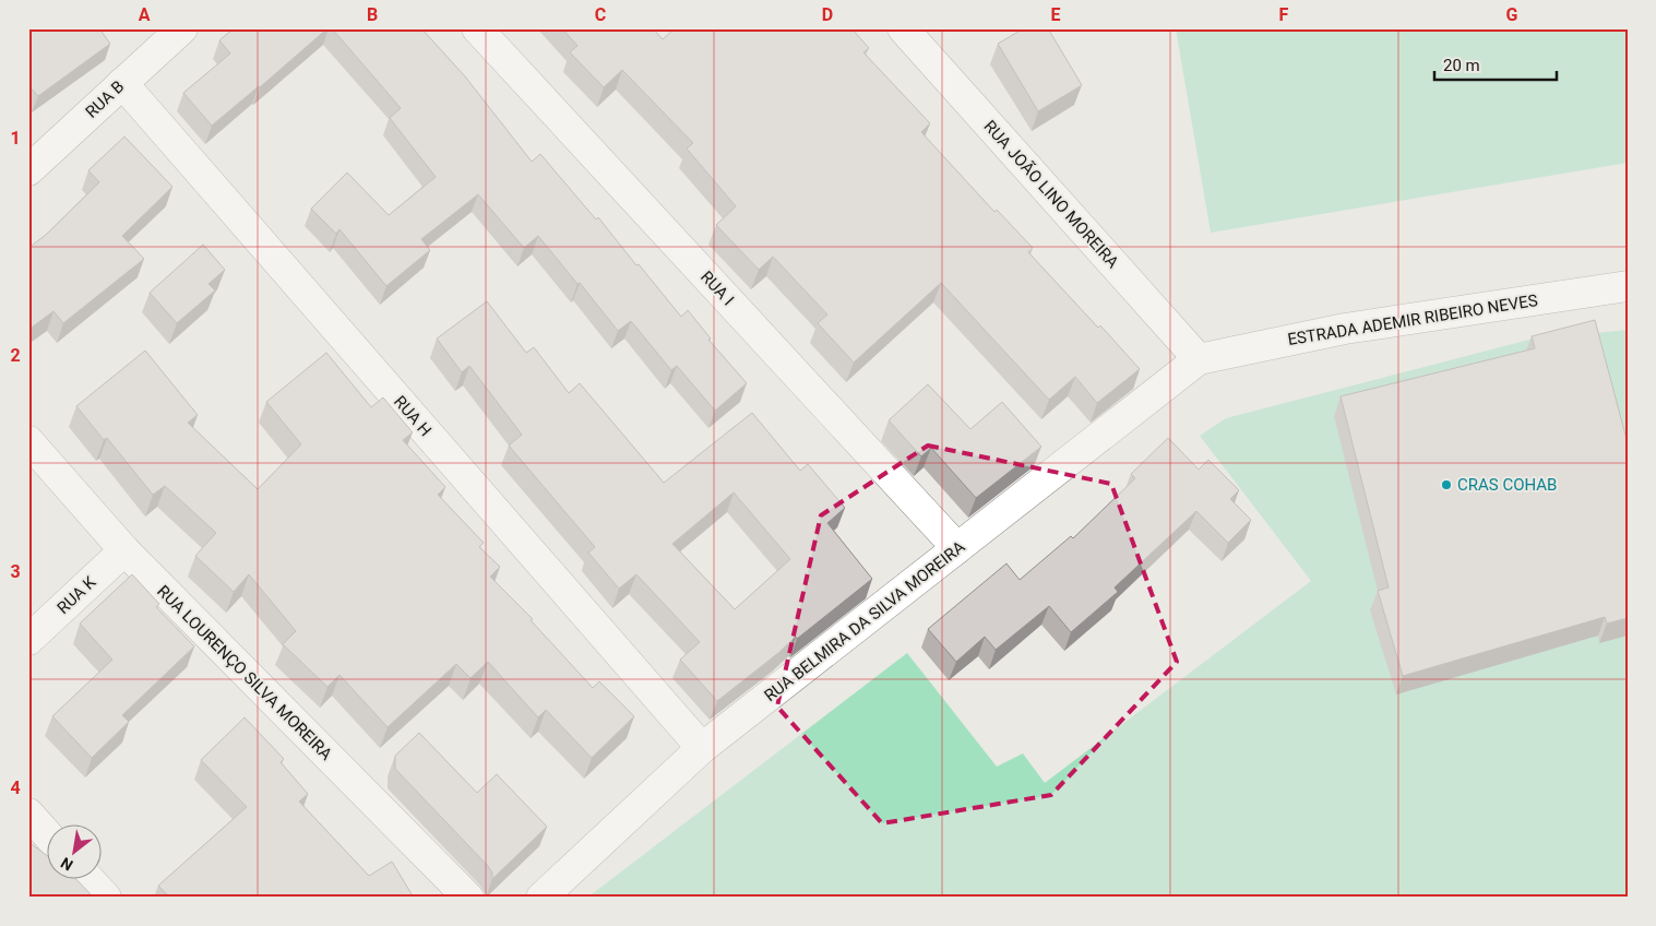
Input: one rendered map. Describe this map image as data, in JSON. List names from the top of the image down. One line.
{"streets":{"street":["RUA B","RUA JOÃO LINO MOREIRA","RUA I","ESTRADA ADEMIR RIBEIRO NEVES","RUA H","RUA K","RUA BELMIRA DA SILVA MOREIRA","RUA LOURENÇO SILVA MOREIRA"]},"crossings":[["RUA B","RUA H"],["RUA JOÃO LINO MOREIRA","ESTRADA ADEMIR RIBEIRO NEVES"],["RUA JOÃO LINO MOREIRA","RUA BELMIRA DA SILVA MOREIRA"],["RUA I","RUA BELMIRA DA SILVA MOREIRA"],["ESTRADA ADEMIR RIBEIRO NEVES","RUA BELMIRA DA SILVA MOREIRA"],["RUA H","RUA BELMIRA DA SILVA MOREIRA"],["RUA K","RUA LOURENÇO SILVA MOREIRA"]],"places":["CRAS COHAB"],"scale_bar":"20 m","north":"bottom left","grid":{"columns":["A","B","C","D","E","F","G"],"rows":["1","2","3","4"]}}
